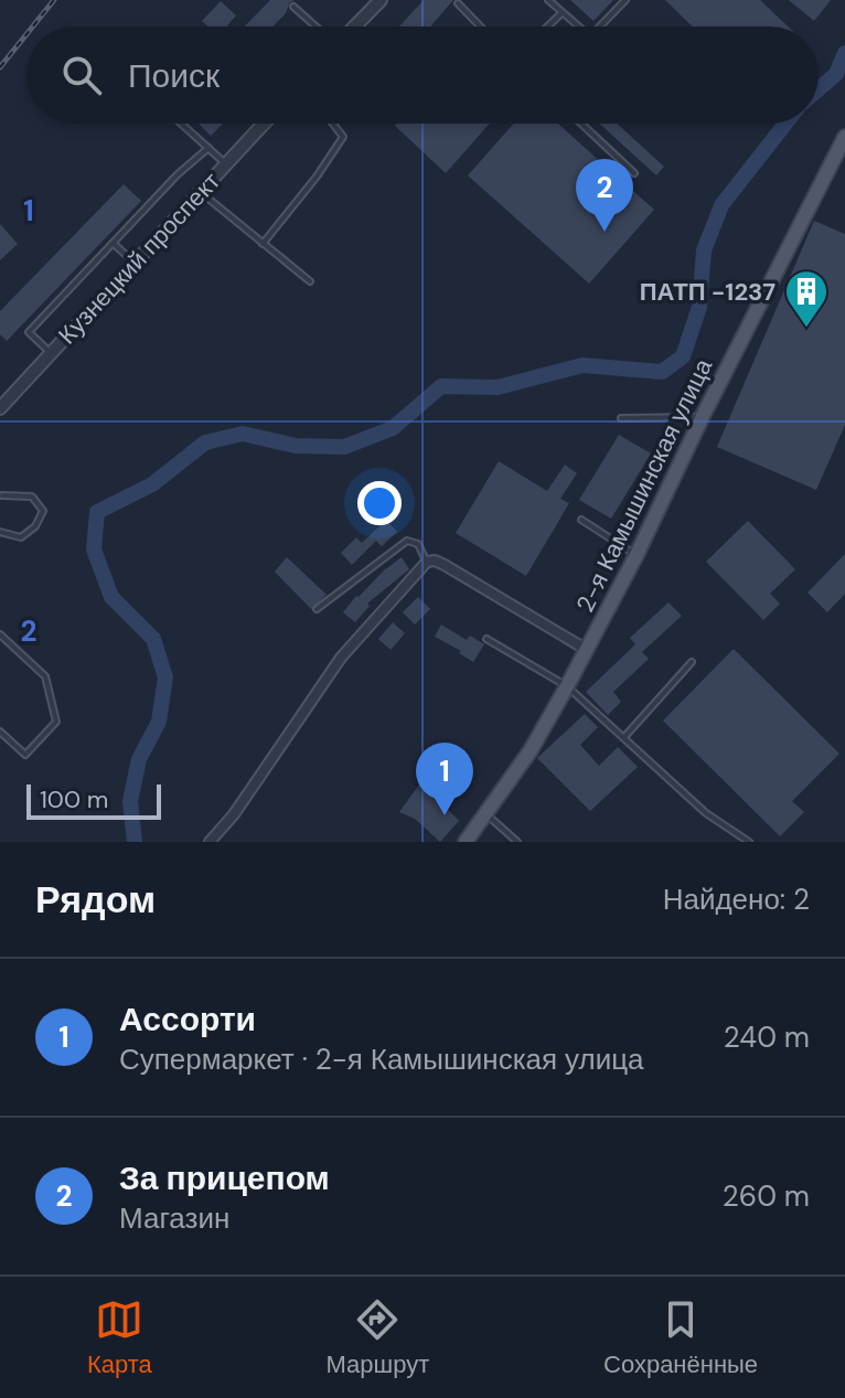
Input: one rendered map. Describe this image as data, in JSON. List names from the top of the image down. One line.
{"streets":{"main road":["2-я Камышинская улица"],"street":["Кузнецкий проспект"]},"places":{"building":["ПАТП -1237"]},"scale_bar":"100 m","page":{"search":"Поиск","pins":["2","1"],"scale":"100 m","heading":["Рядом","Найдено: 2"],"list":[{"mark":"1","name":"Ассорти","note":"Супермаркет · 2-я Камышинская улица","value":"240 m"},{"mark":"2","name":"За прицепом","note":"Магазин","value":"260 m"}],"nav":["Карта","Маршрут","Сохранённые"]},"grid":{"rows":["1","2"]}}
